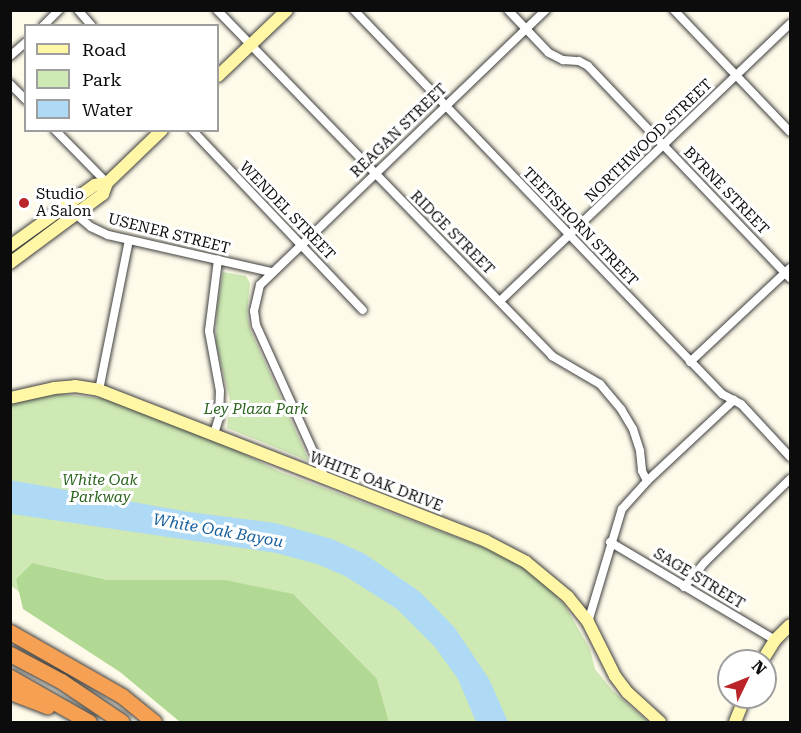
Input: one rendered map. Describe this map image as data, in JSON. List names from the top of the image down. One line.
{"streets":{"main road":["WHITE OAK DRIVE"],"street":["REAGAN STREET","NORTHWOOD STREET","BYRNE STREET","WENDEL STREET","TEETSHORN STREET","RIDGE STREET","USENER STREET","SAGE STREET"]},"crossings":[["REAGAN STREET","BYRNE STREET"],["REAGAN STREET","WENDEL STREET"],["REAGAN STREET","TEETSHORN STREET"],["REAGAN STREET","RIDGE STREET"],["REAGAN STREET","USENER STREET"],["REAGAN STREET","WHITE OAK DRIVE"],["NORTHWOOD STREET","BYRNE STREET"],["NORTHWOOD STREET","TEETSHORN STREET"],["NORTHWOOD STREET","RIDGE STREET"]],"water":["White Oak Bayou"],"parks":["Ley Plaza Park","White Oak Parkway"],"places":["Studio A Salon"],"legend":["Road","Park","Water"],"north":"top right"}
